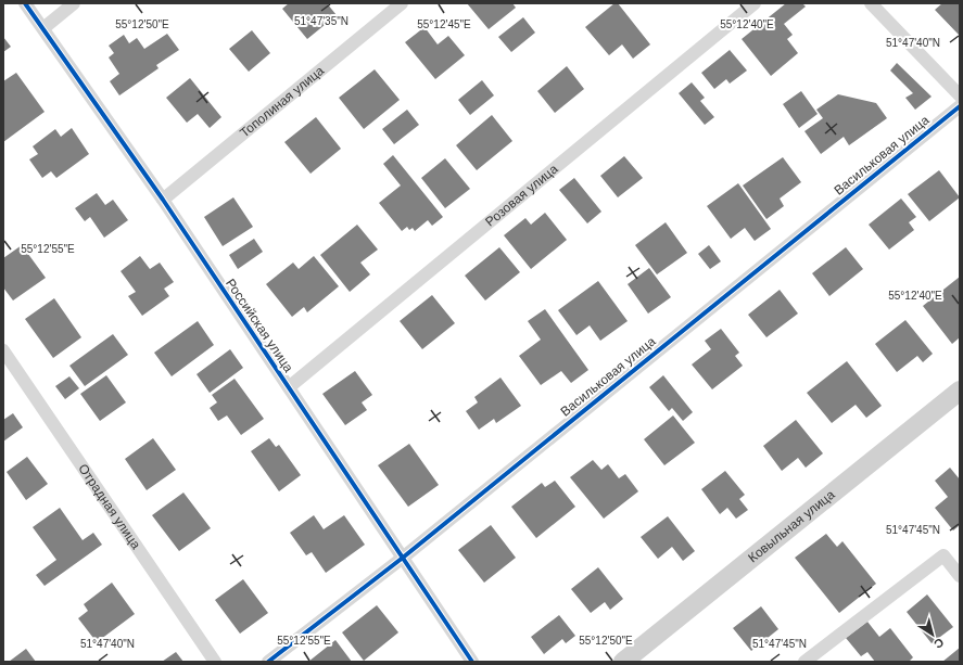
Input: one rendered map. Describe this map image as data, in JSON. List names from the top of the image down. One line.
{"streets":{"street":["Тополиная улица","Васильковая улица","Розовая улица","Российская улица","Отрадная улица","Ковыльная улица"]},"crossings":[["Тополиная улица","Российская улица"],["Васильковая улица","Российская улица"],["Розовая улица","Российская улица"]],"north":"bottom right","coordinates":["51°47'35\"N","55°12'50\"E","55°12'45\"E","55°12'40\"E","51°47'40\"N","55°12'55\"E","51°47'45\"N"]}
